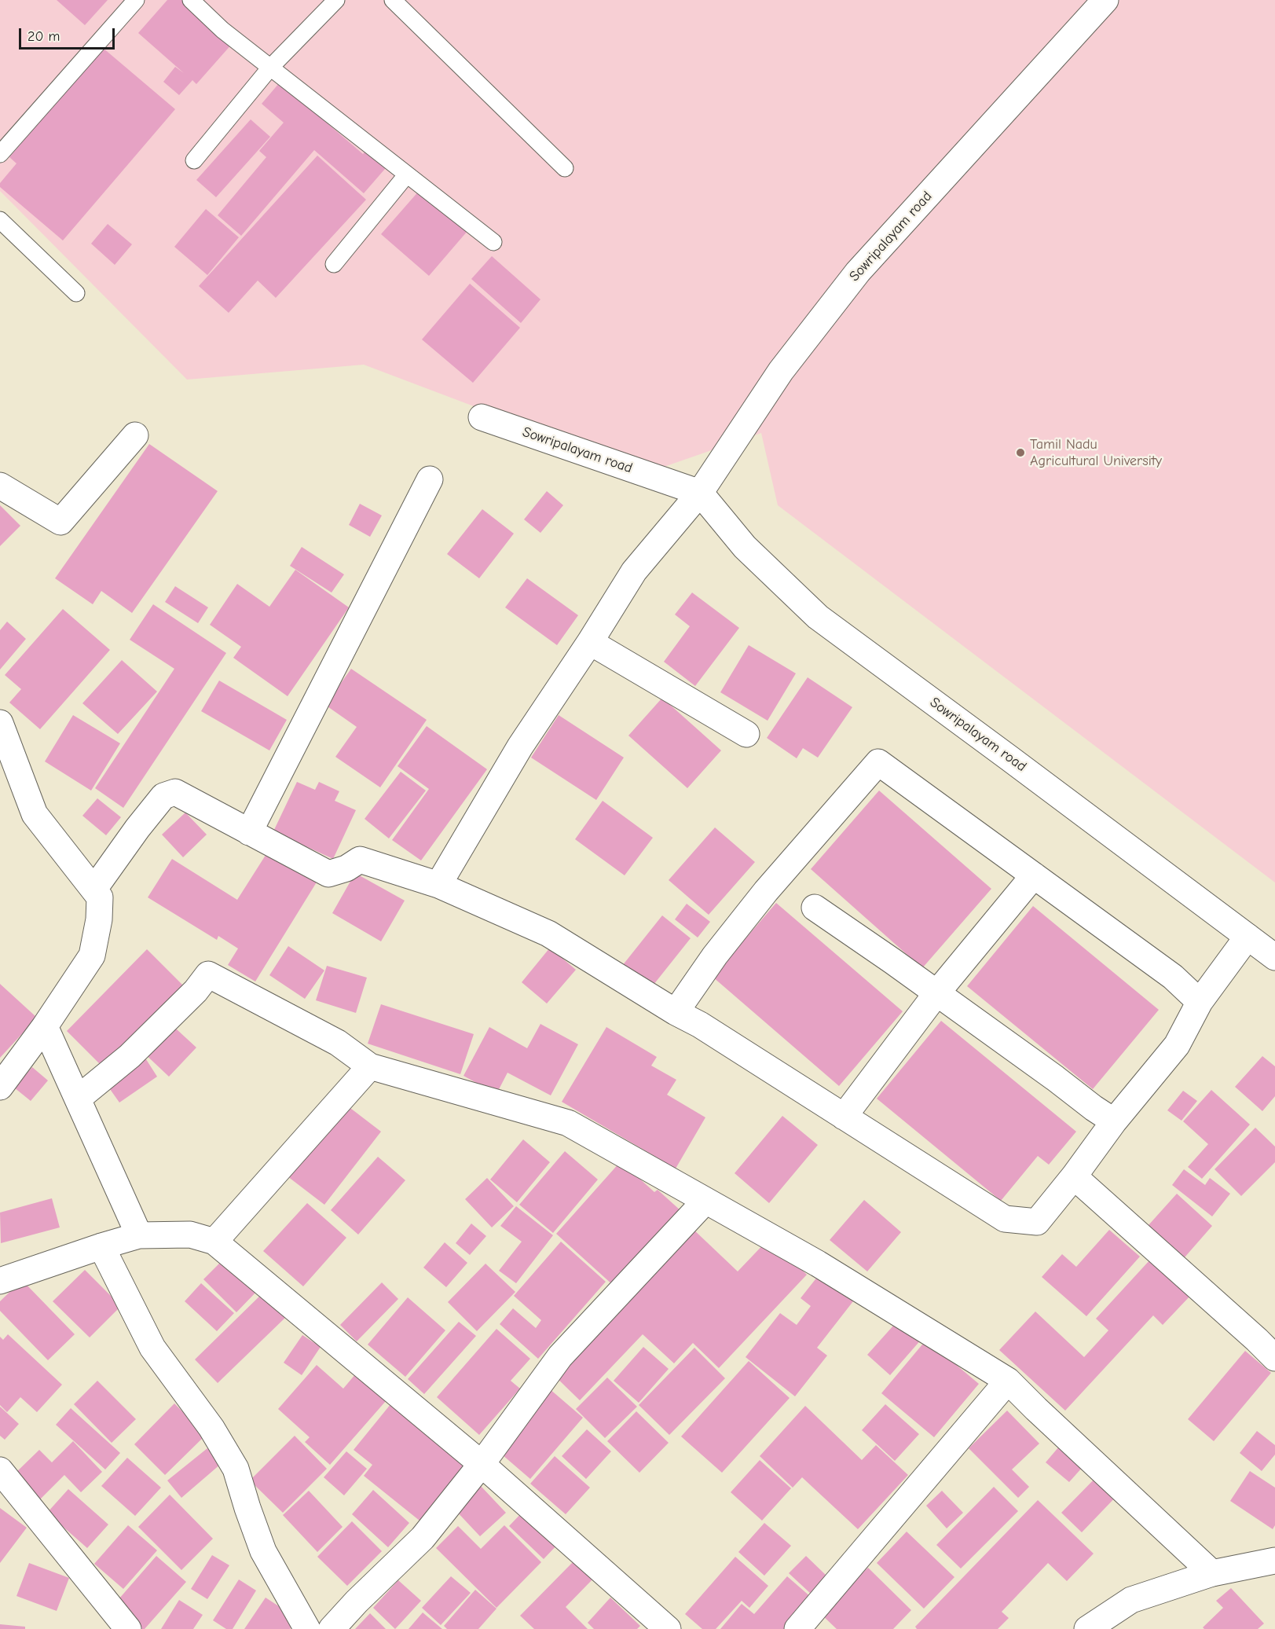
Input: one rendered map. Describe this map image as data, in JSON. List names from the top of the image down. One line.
{"streets":{"street":["Sowripalayam road"]},"places":["Tamil Nadu Agricultural University"],"scale_bar":"20 m"}
